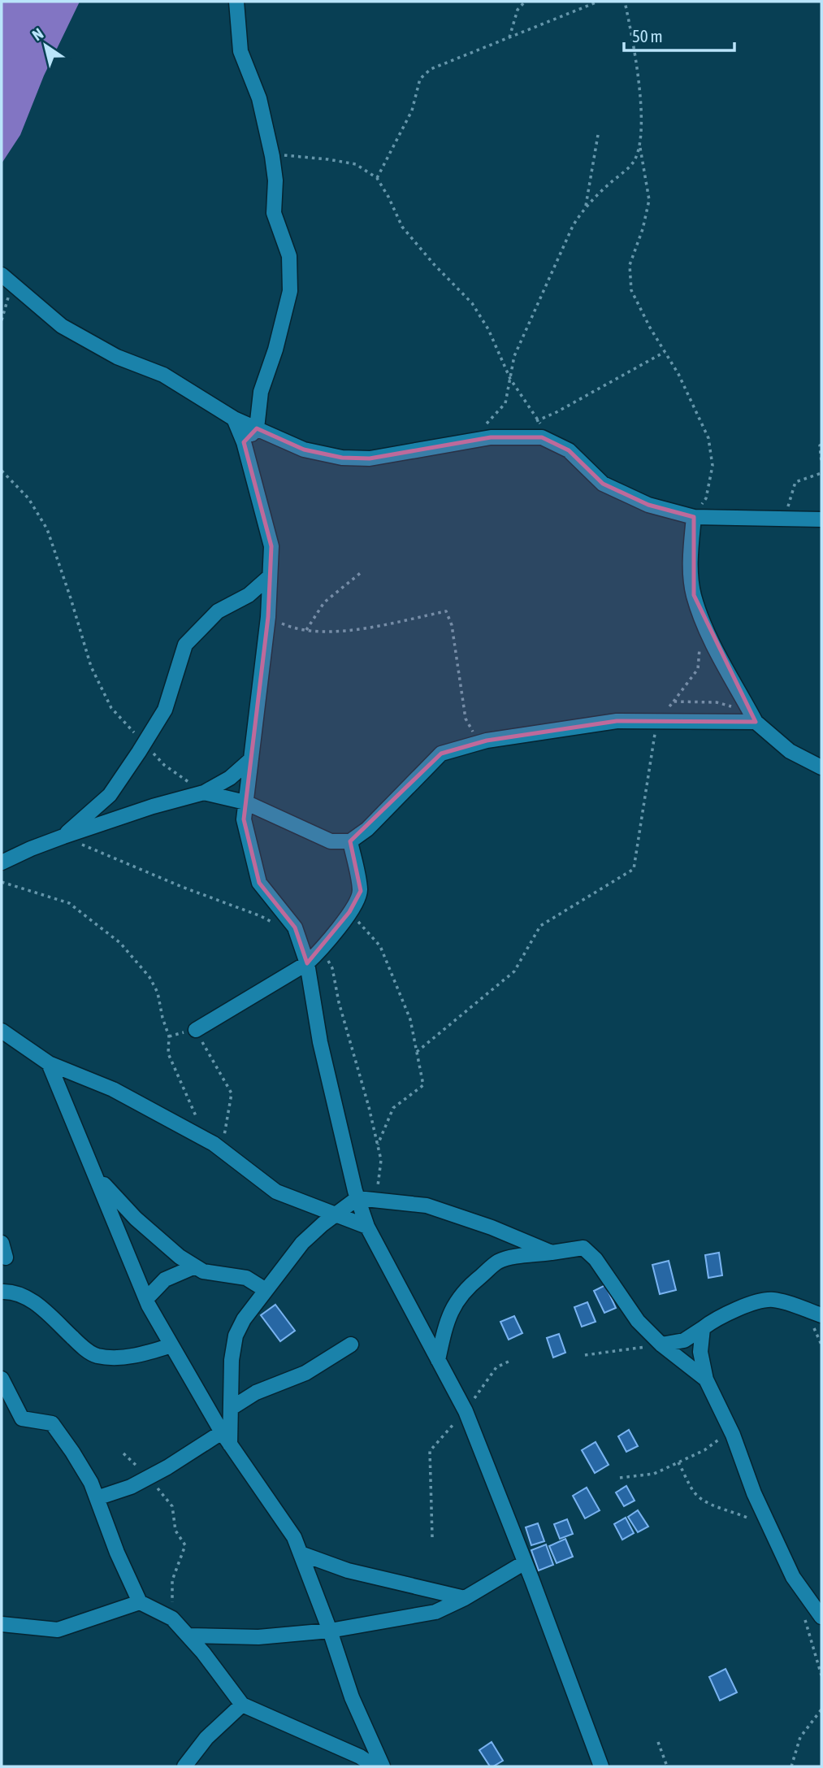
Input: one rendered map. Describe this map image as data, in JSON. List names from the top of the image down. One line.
{"scale_bar":"50 m","north":"top left"}
